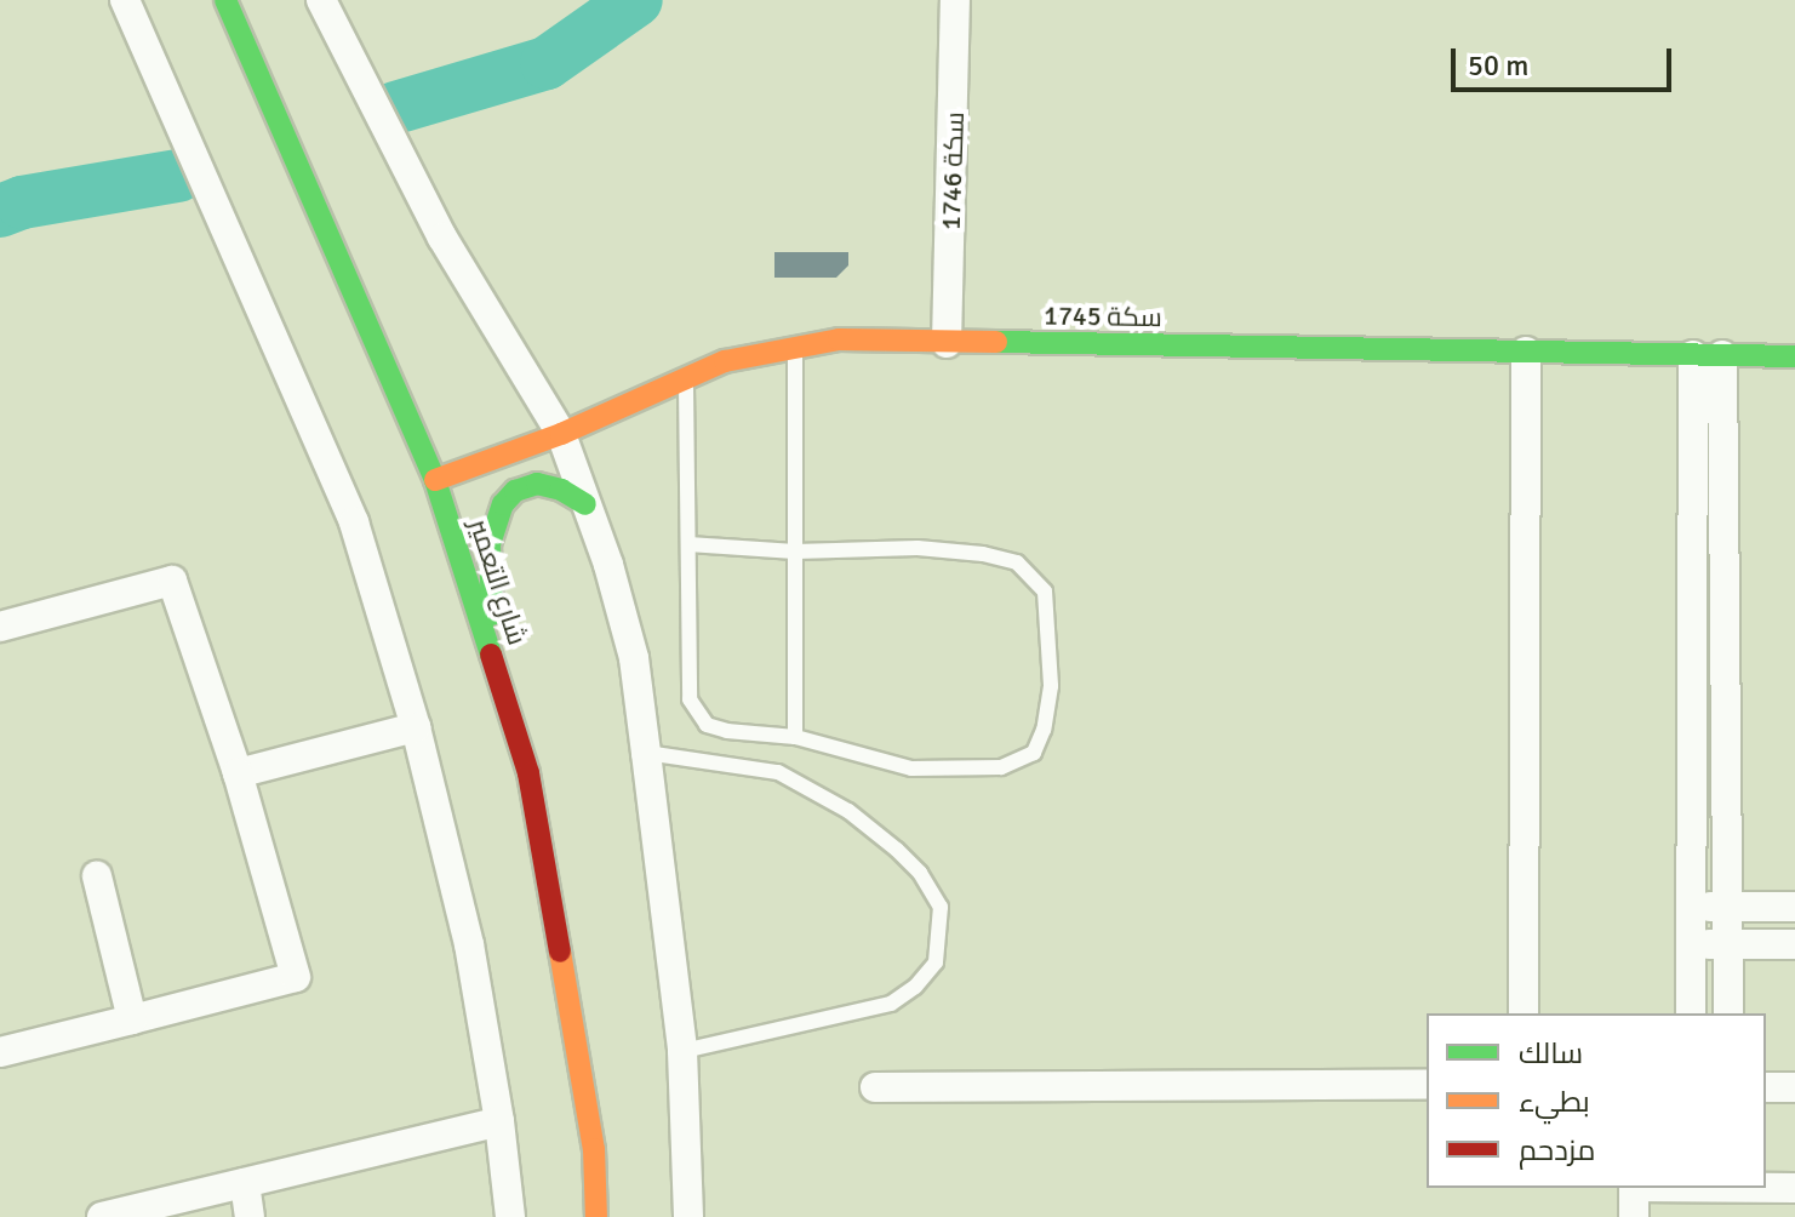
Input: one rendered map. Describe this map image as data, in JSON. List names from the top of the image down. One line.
{"streets":{"main road":["سكة 1745","شارع التعمير"],"street":["سكة 1746"]},"crossings":[["سكة 1746","سكة 1745"],["سكة 1745","شارع التعمير"]],"legend":["سالك","بطيء","مزدحم"],"scale_bar":"50 m"}
